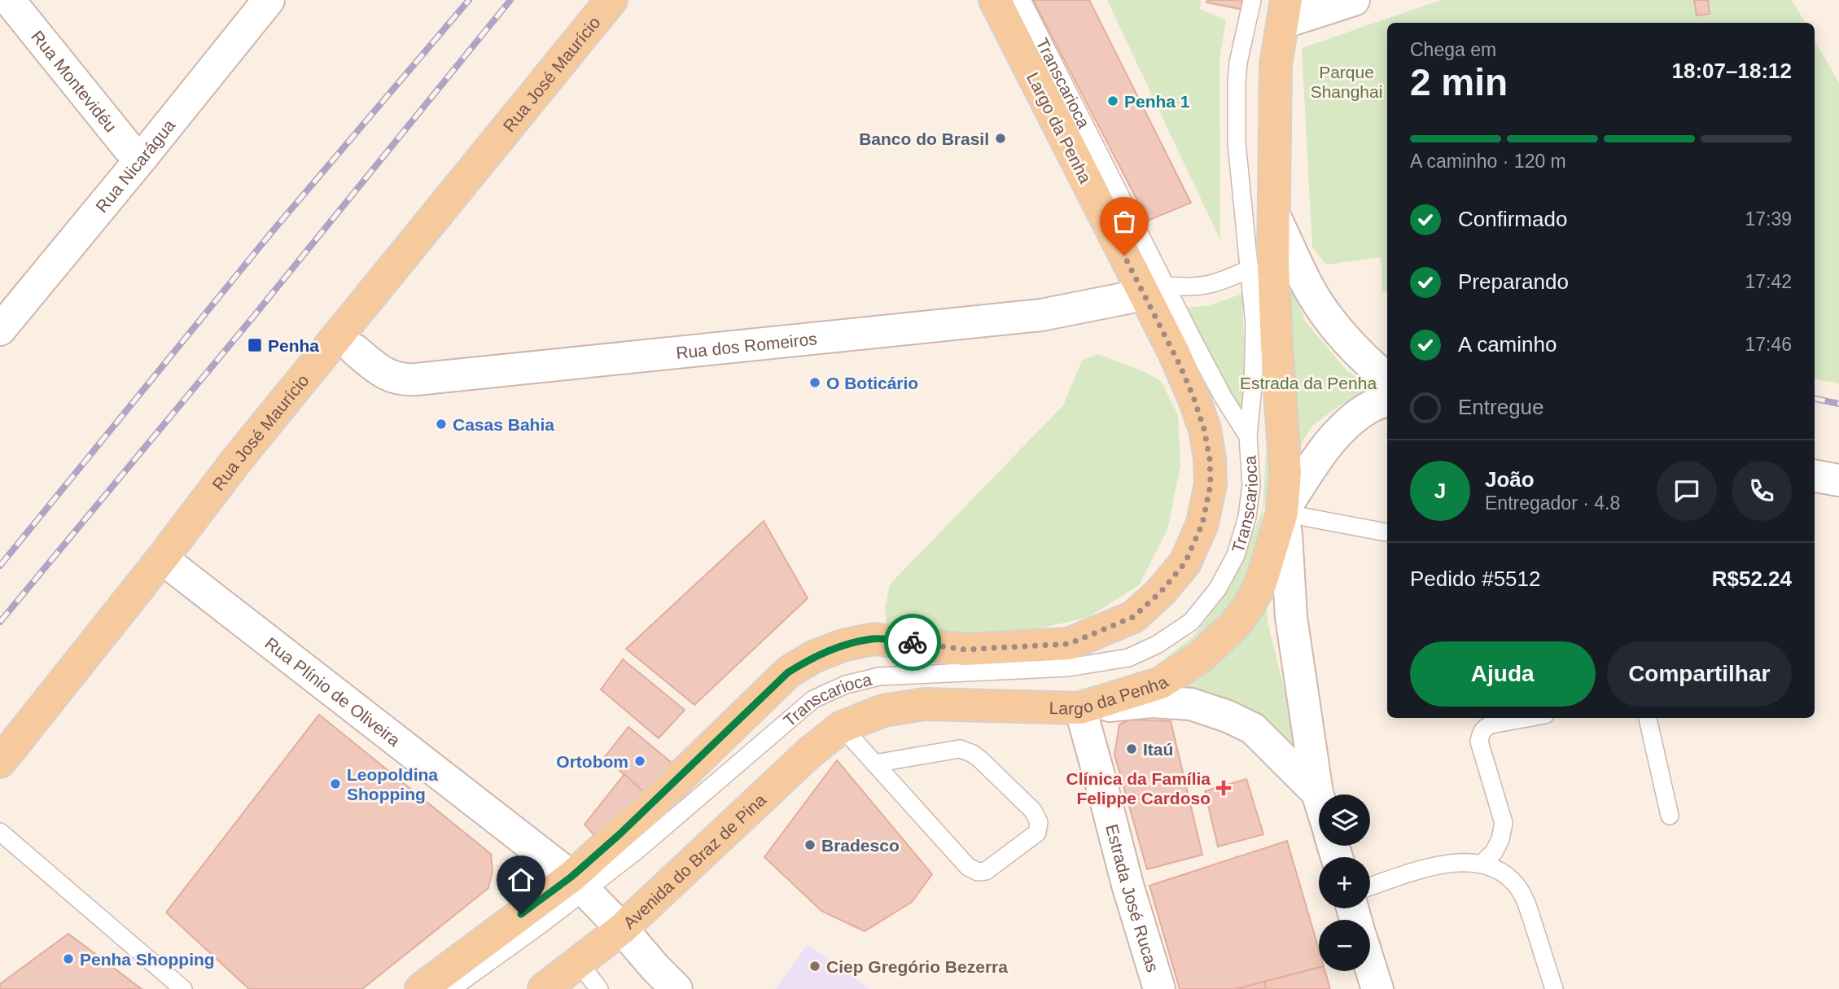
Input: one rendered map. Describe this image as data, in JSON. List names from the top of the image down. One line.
{"streets":{"main road":["Rua José Maurício","Largo da Penha","Avenida do Braz de Pina"],"street":["Rua Montevidéu","Rua Nicarágua","Rua dos Romeiros","Rua Plínio de Oliveira","Estrada José Rucas"],"lane":["Transcarioca"]},"crossings":[["Rua José Maurício","Rua Plínio de Oliveira"],["Rua Montevidéu","Rua Nicarágua"],["Transcarioca","Largo da Penha"],["Transcarioca","Rua dos Romeiros"],["Transcarioca","Rua Plínio de Oliveira"],["Largo da Penha","Rua dos Romeiros"],["Largo da Penha","Rua Plínio de Oliveira"],["Largo da Penha","Avenida do Braz de Pina"],["Largo da Penha","Estrada José Rucas"],["Rua Plínio de Oliveira","Avenida do Braz de Pina"]],"parks":["Parque Shanghai","Estrada da Penha"],"places":{"other":["Penha 1","Banco do Brasil","O Boticário","Casas Bahia","Itaú","Ortobom","Leopoldina Shopping","Bradesco","Penha Shopping","Ciep Gregório Bezerra"],"transit":["Penha"],"health":["Clínica da Família Felippe Cardoso"]},"page":{"heading":["2 min","Chega em","18:07–18:12"],"panel":["João","Entregador · 4.8","Pedido #5512","R$52.24"],"bar":"A caminho · 120 m","list":[["Confirmado","17:39"],["Preparando","17:42"],["A caminho","17:46"],"Entregue"],"round":"J","buttons":["Ajuda","Compartilhar"],"map_buttons":["+","−"]}}
